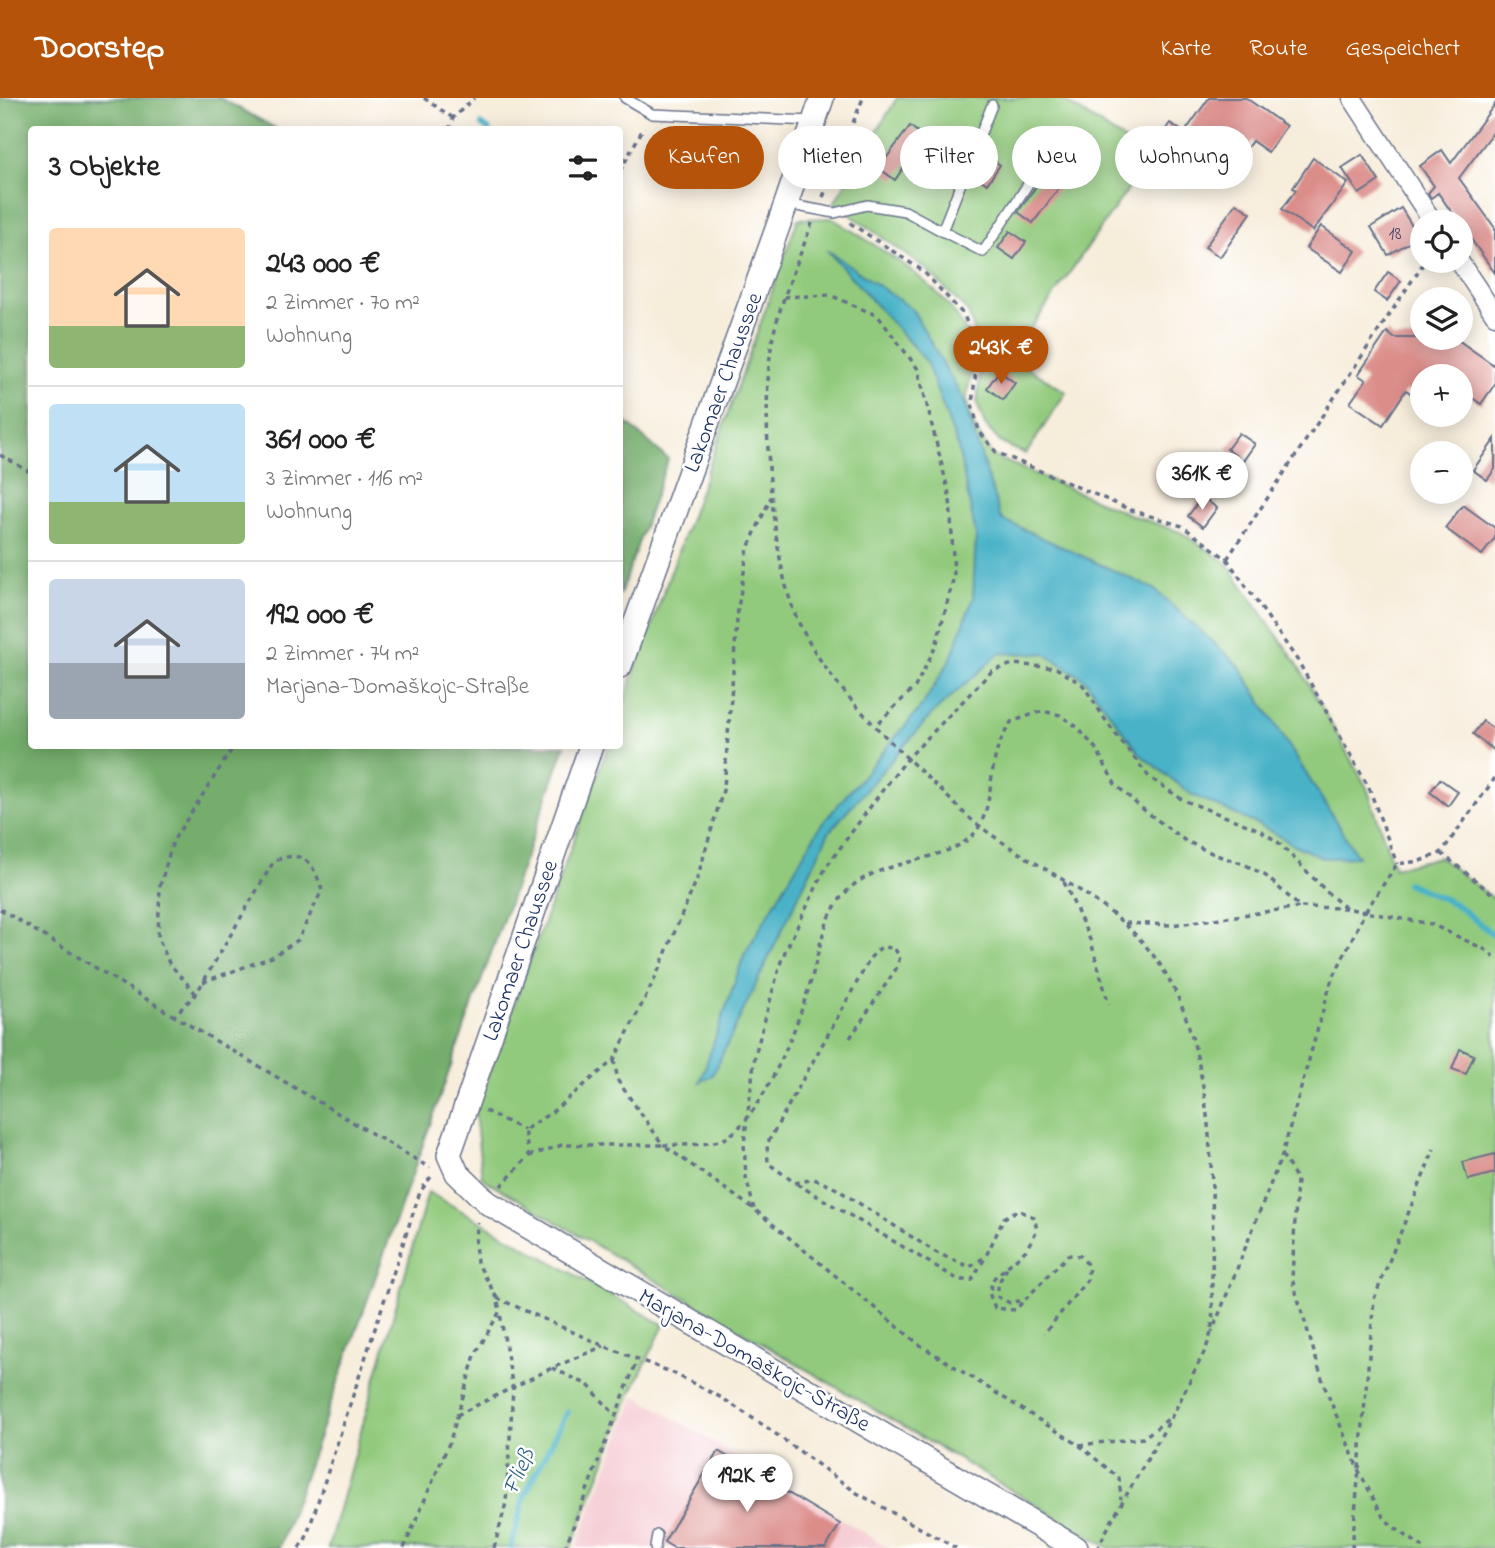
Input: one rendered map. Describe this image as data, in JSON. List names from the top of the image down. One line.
{"streets":{"street":["Lakomaer Chaussee","Marjana-Domaškojc-Straße"]},"crossings":[["Lakomaer Chaussee","Marjana-Domaškojc-Straße"]],"water":["Fließ"],"house_numbers":["18"],"page":{"header":"Doorstep","nav":["Karte","Route","Gespeichert"],"chip":["Kaufen","Mieten","Filter","Neu","Wohnung"],"heading":"3 Objekte","map_buttons":["+","−"],"list":[{"name":"243 000 €","note":"2 Zimmer · 70 m² · Wohnung"},{"name":"361 000 €","note":"3 Zimmer · 116 m² · Wohnung"},{"name":"192 000 €","note":"2 Zimmer · 74 m² · Marjana-Domaškojc-Straße"}],"price":["243K €","361K €","192K €"]}}
